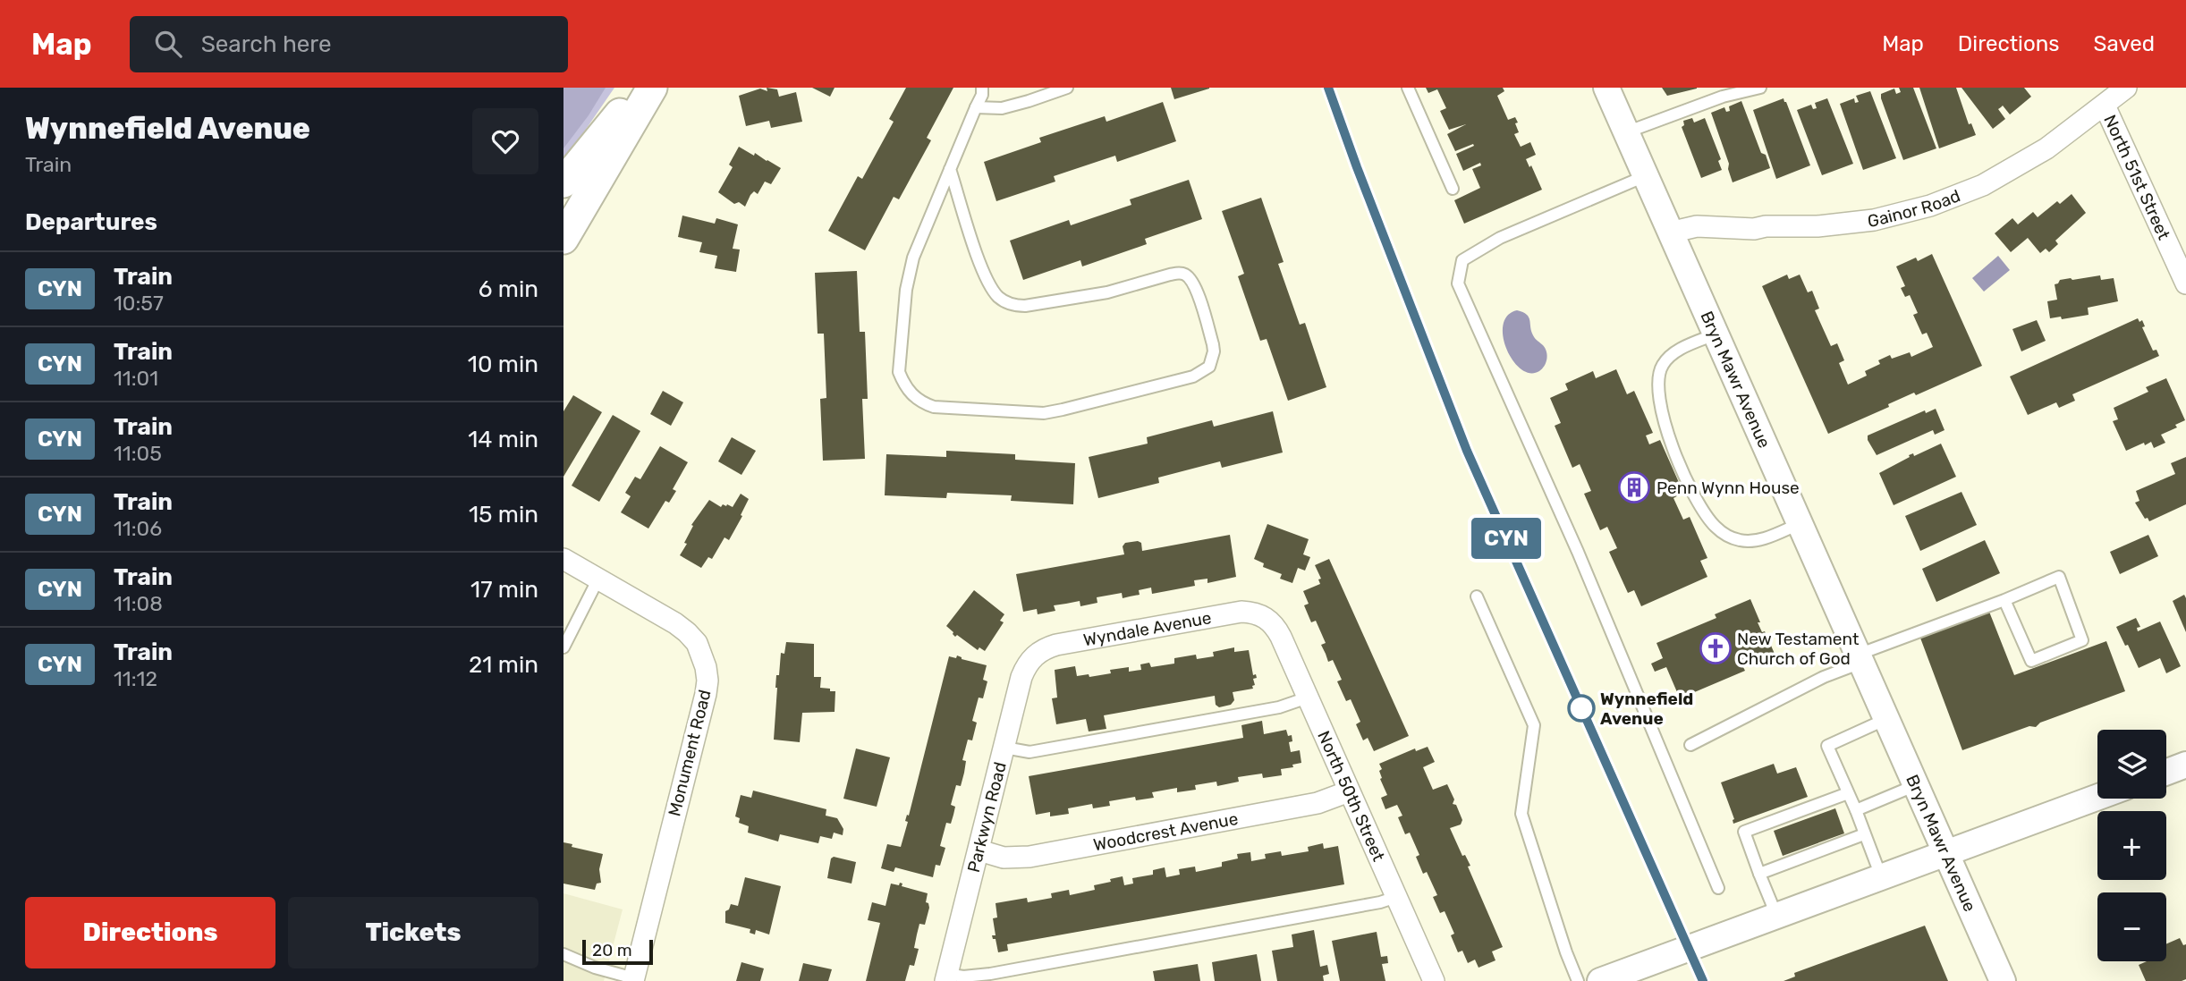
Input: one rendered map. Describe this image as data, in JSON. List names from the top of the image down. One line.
{"streets":{"street":["North 51st Street","Gainor Road","Bryn Mawr Avenue","Wyndale Avenue","Monument Road","North 50th Street","Parkwyn Road","Woodcrest Avenue"]},"crossings":[["North 51st Street","Gainor Road"],["Gainor Road","Bryn Mawr Avenue"],["Wyndale Avenue","North 50th Street"],["Wyndale Avenue","Parkwyn Road"],["North 50th Street","Woodcrest Avenue"],["Parkwyn Road","Woodcrest Avenue"]],"places":{"building":["Penn Wynn House"],"church":["New Testament Church of God"],"other":["Wynnefield Avenue"]},"scale_bar":"20 m","page":{"header":"Map","search":"Search here","nav":["Map","Directions","Saved"],"heading":[["Wynnefield Avenue","Train"],"Departures"],"on_map":"CYN","list":[{"mark":"CYN","name":"Train","note":"10:57","value":"6 min"},{"mark":"CYN","name":"Train","note":"11:01","value":"10 min"},{"mark":"CYN","name":"Train","note":"11:05","value":"14 min"},{"mark":"CYN","name":"Train","note":"11:06","value":"15 min"},{"mark":"CYN","name":"Train","note":"11:08","value":"17 min"},{"mark":"CYN","name":"Train","note":"11:12","value":"21 min"}],"map_buttons":["+","−"],"buttons":["Directions","Tickets"],"scale":"20 m"}}
